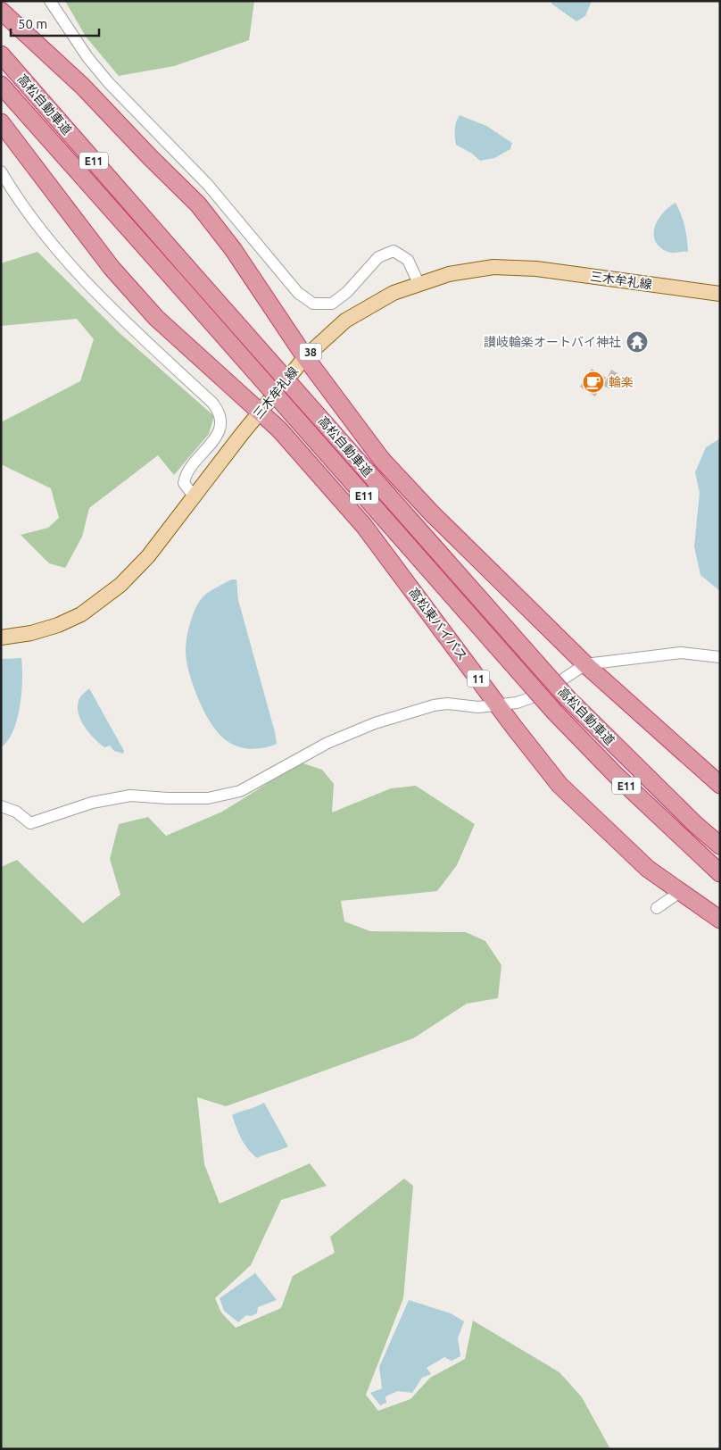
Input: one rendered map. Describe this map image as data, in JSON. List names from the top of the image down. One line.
{"streets":{"highway":["高松自動車道","E11","高松東バイパス","11"],"main road":["三木牟礼線","38"]},"crossings":[["三木牟礼線","高松東バイパス"]],"places":{"temple":["讃岐輪楽オートバイ神社"],"cafe":["輪楽"]},"scale_bar":"50 m"}
